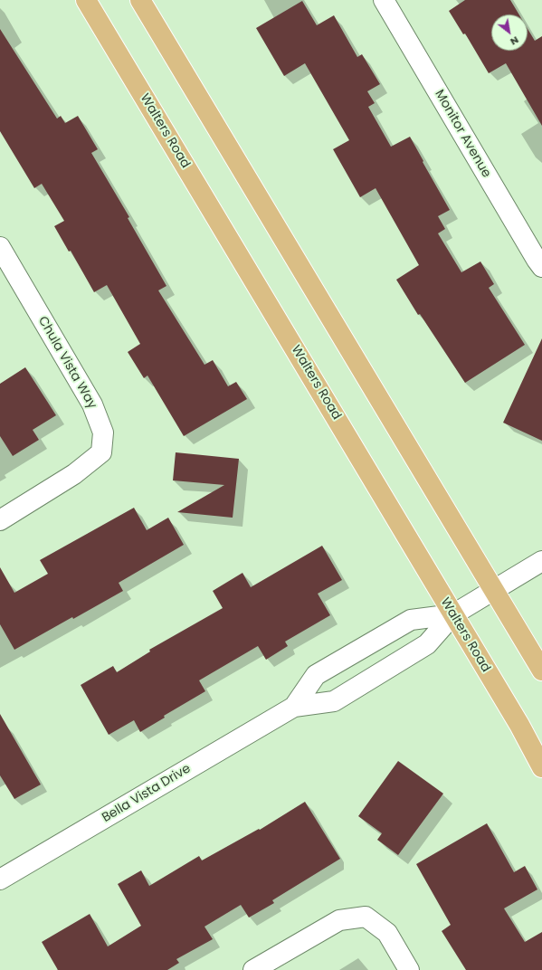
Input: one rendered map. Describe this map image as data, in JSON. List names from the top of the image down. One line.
{"streets":{"main road":["Walters Road"],"street":["Monitor Avenue","Chula Vista Way","Bella Vista Drive"]},"crossings":[["Walters Road","Bella Vista Drive"]],"north":"bottom right"}
